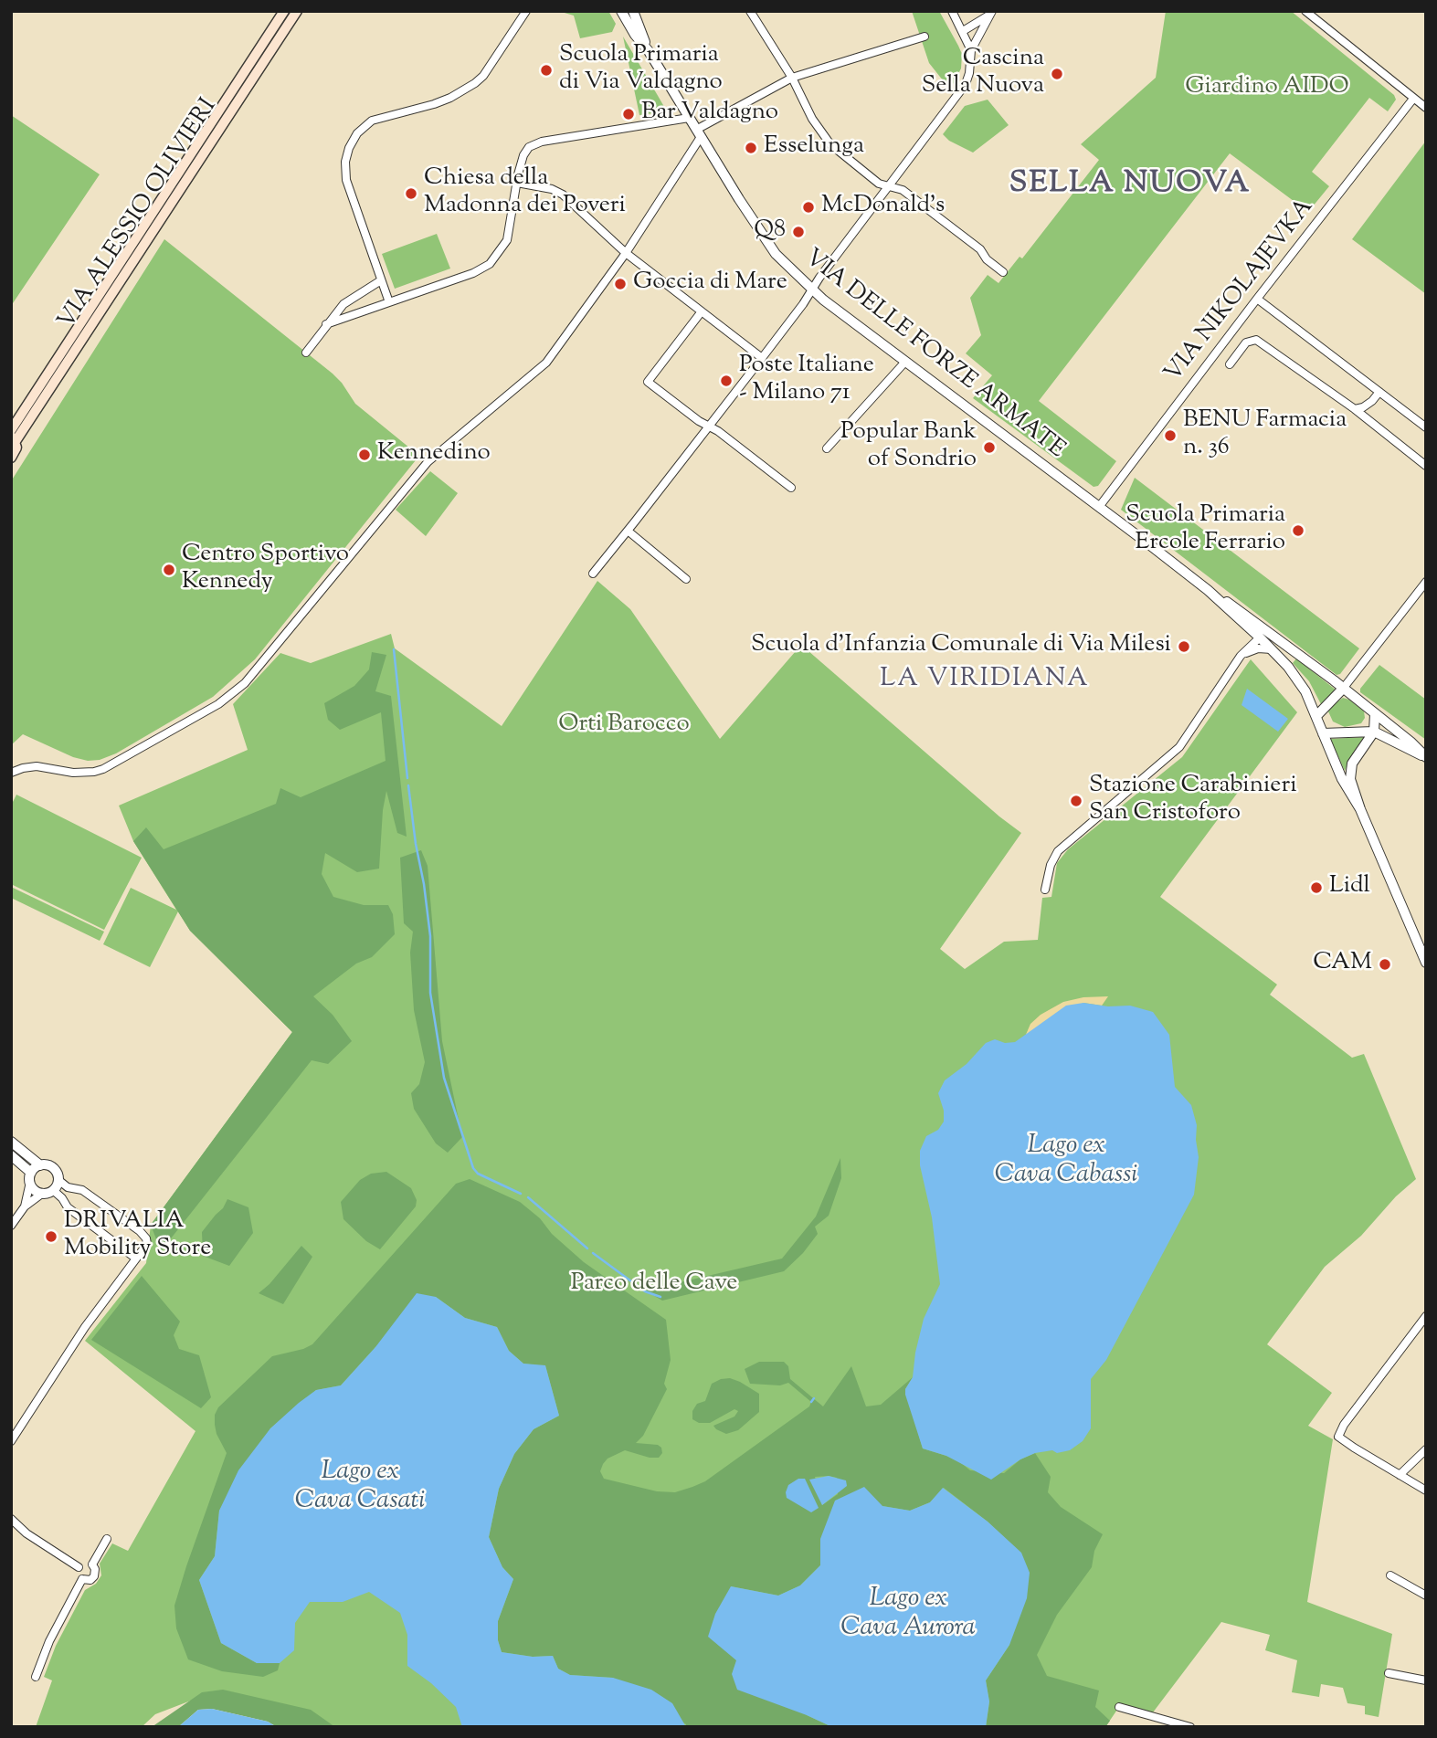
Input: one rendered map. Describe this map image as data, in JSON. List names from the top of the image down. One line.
{"streets":{"main road":["VIA ALESSIO OLIVIERI"],"street":["VIA NIKOLAJEVKA","VIA DELLE FORZE ARMATE"]},"crossings":[["VIA NIKOLAJEVKA","VIA DELLE FORZE ARMATE"]],"districts":["SELLA NUOVA","LA VIRIDIANA"],"water":["Lago ex Cava Cabassi","Lago ex Cava Casati","Lago ex Cava Aurora"],"parks":["Giardino AIDO","Orti Barocco","Parco delle Cave"],"places":["Scuola Primaria di Via Valdagno","Cascina Sella Nuova","Bar Valdagno","Esselunga","Chiesa della Madonna dei Poveri","McDonald's","Q8","Goccia di Mare","Poste Italiane - Milano 71","BENU Farmacia n. 36","Popular Bank of Sondrio","Kennedino","Scuola Primaria Ercole Ferrario","Centro Sportivo Kennedy","Scuola d'Infanzia Comunale di Via Milesi","Stazione Carabinieri San Cristoforo","Lidl","CAM","DRIVALIA Mobility Store"]}
